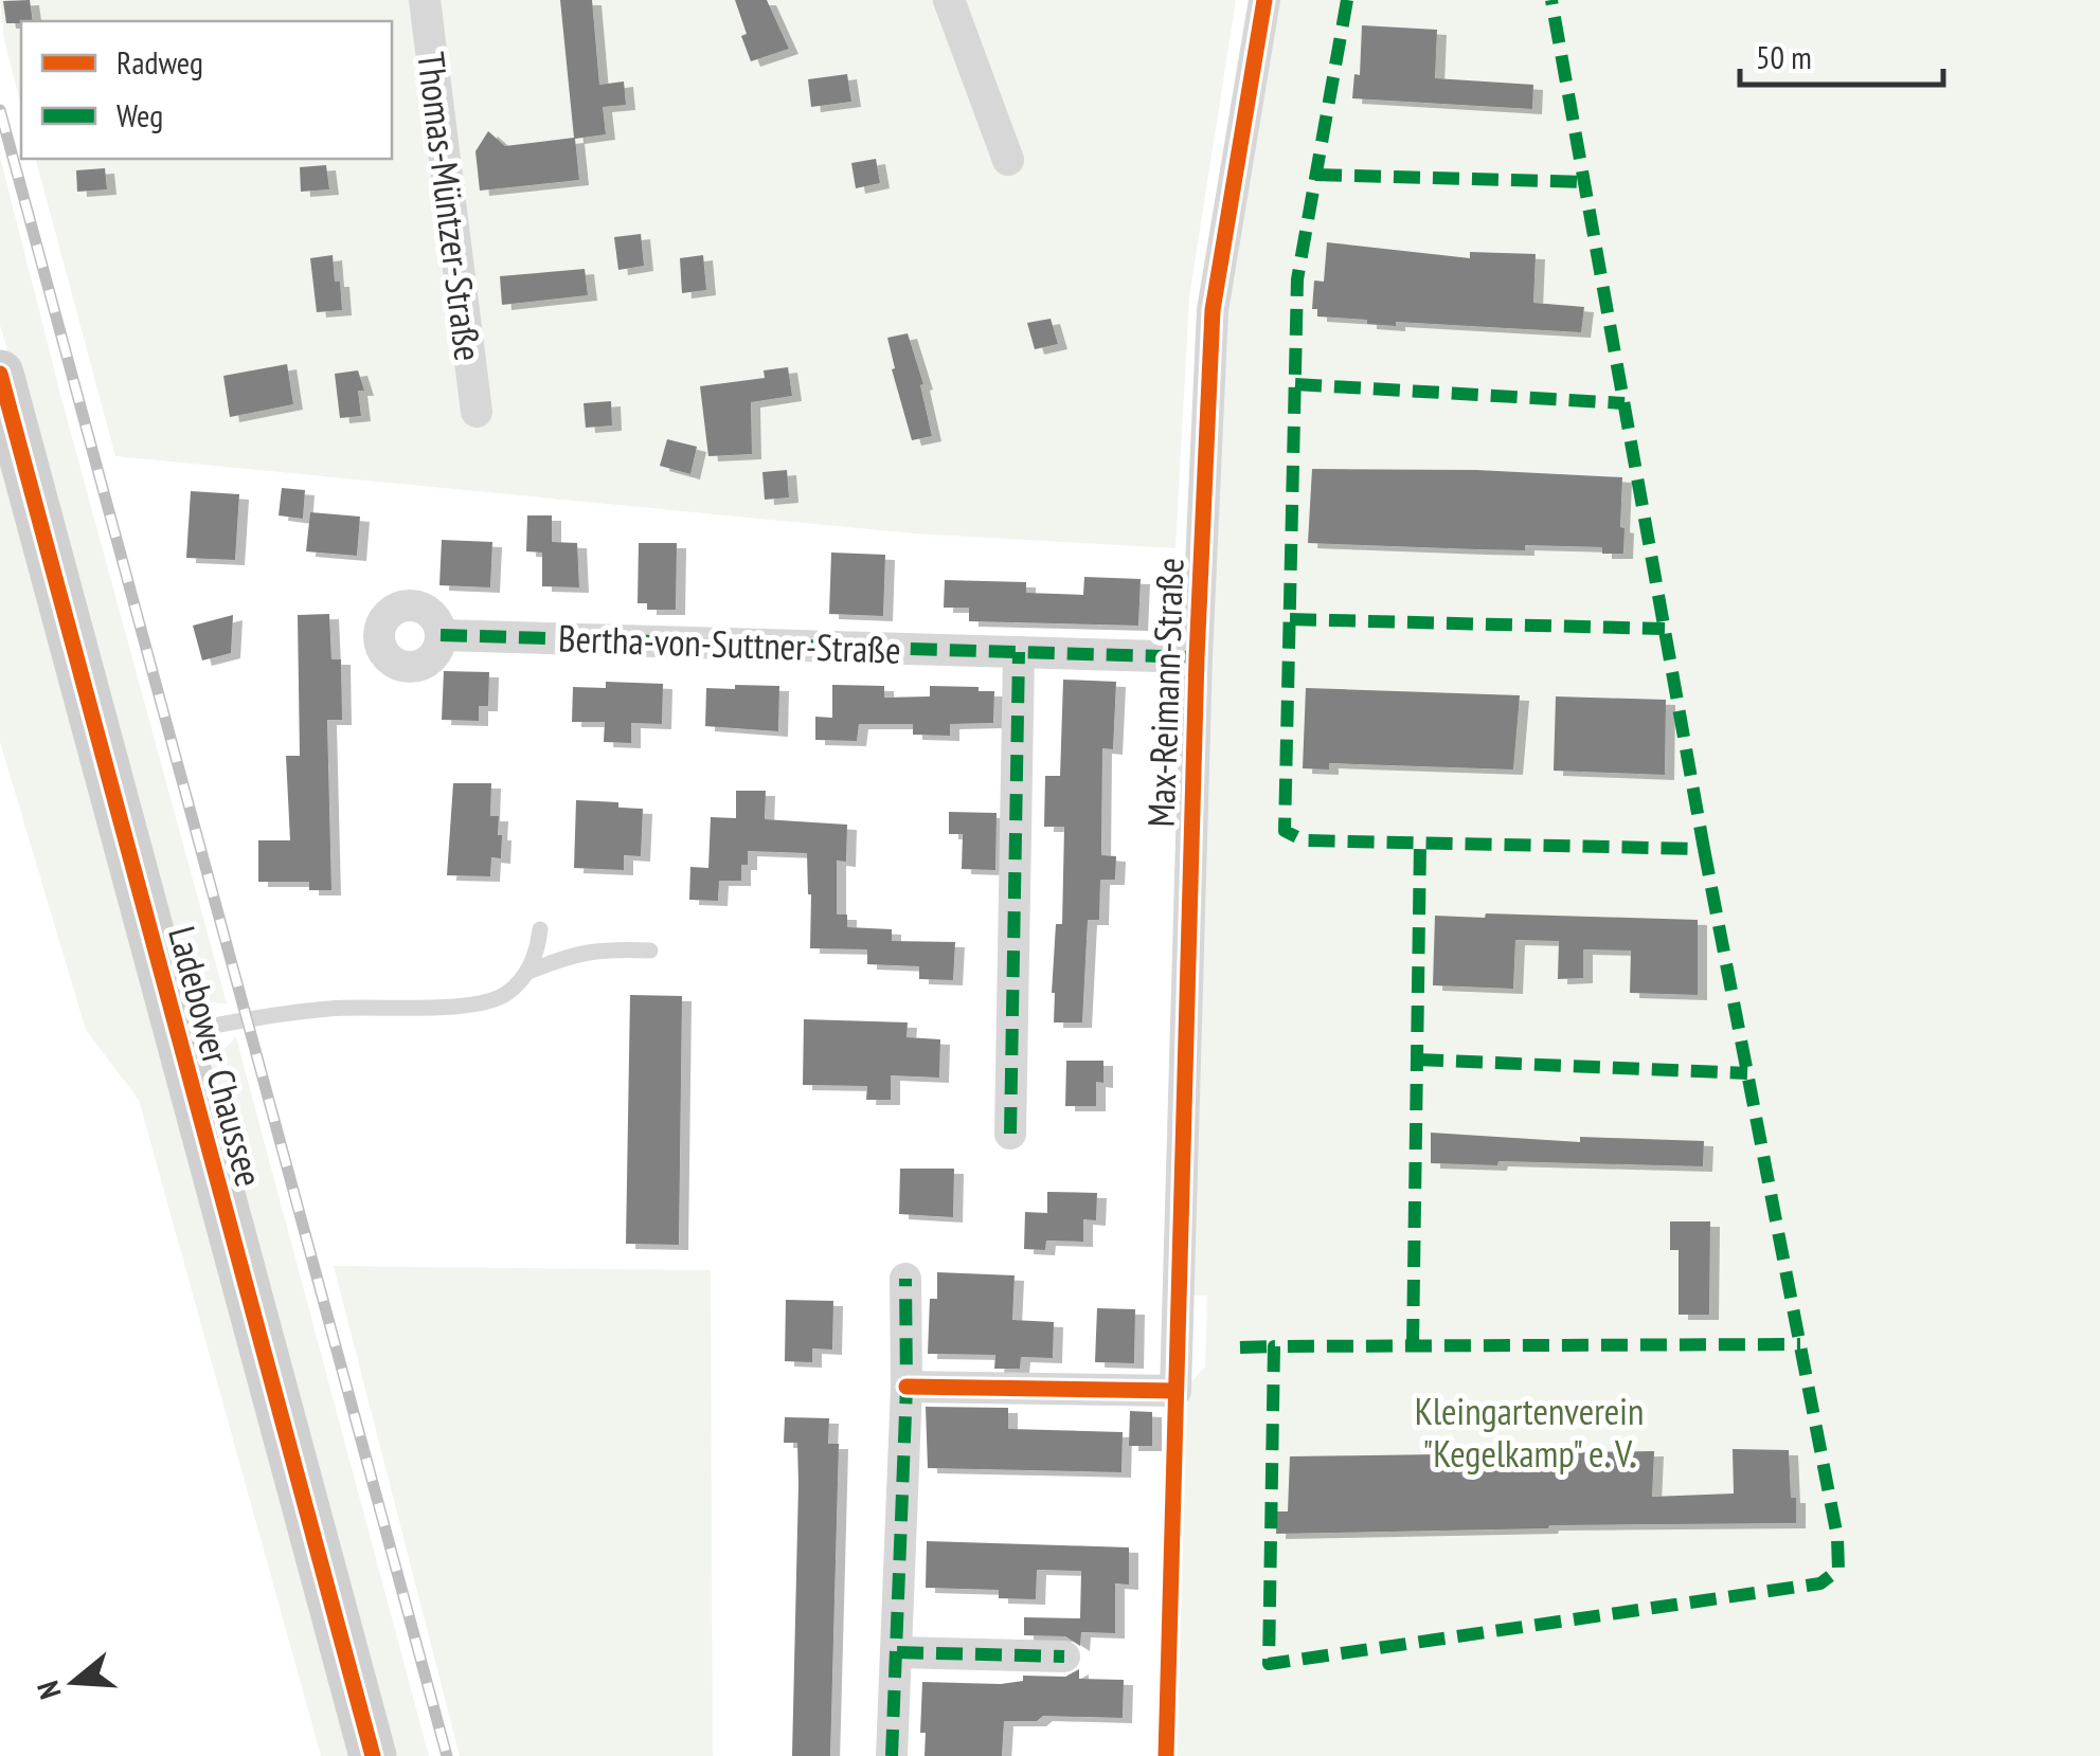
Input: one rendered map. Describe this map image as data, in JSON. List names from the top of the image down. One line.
{"streets":{"street":["Thomas-Müntzer-Straße","Bertha-von-Suttner-Straße","Max-Reimann-Straße","Ladebower Chaussee"]},"crossings":[["Bertha-von-Suttner-Straße","Max-Reimann-Straße"]],"parks":["Kleingartenverein \"Kegelkamp\" e. V."],"legend":["Radweg","Weg"],"scale_bar":"50 m","north":"left"}
